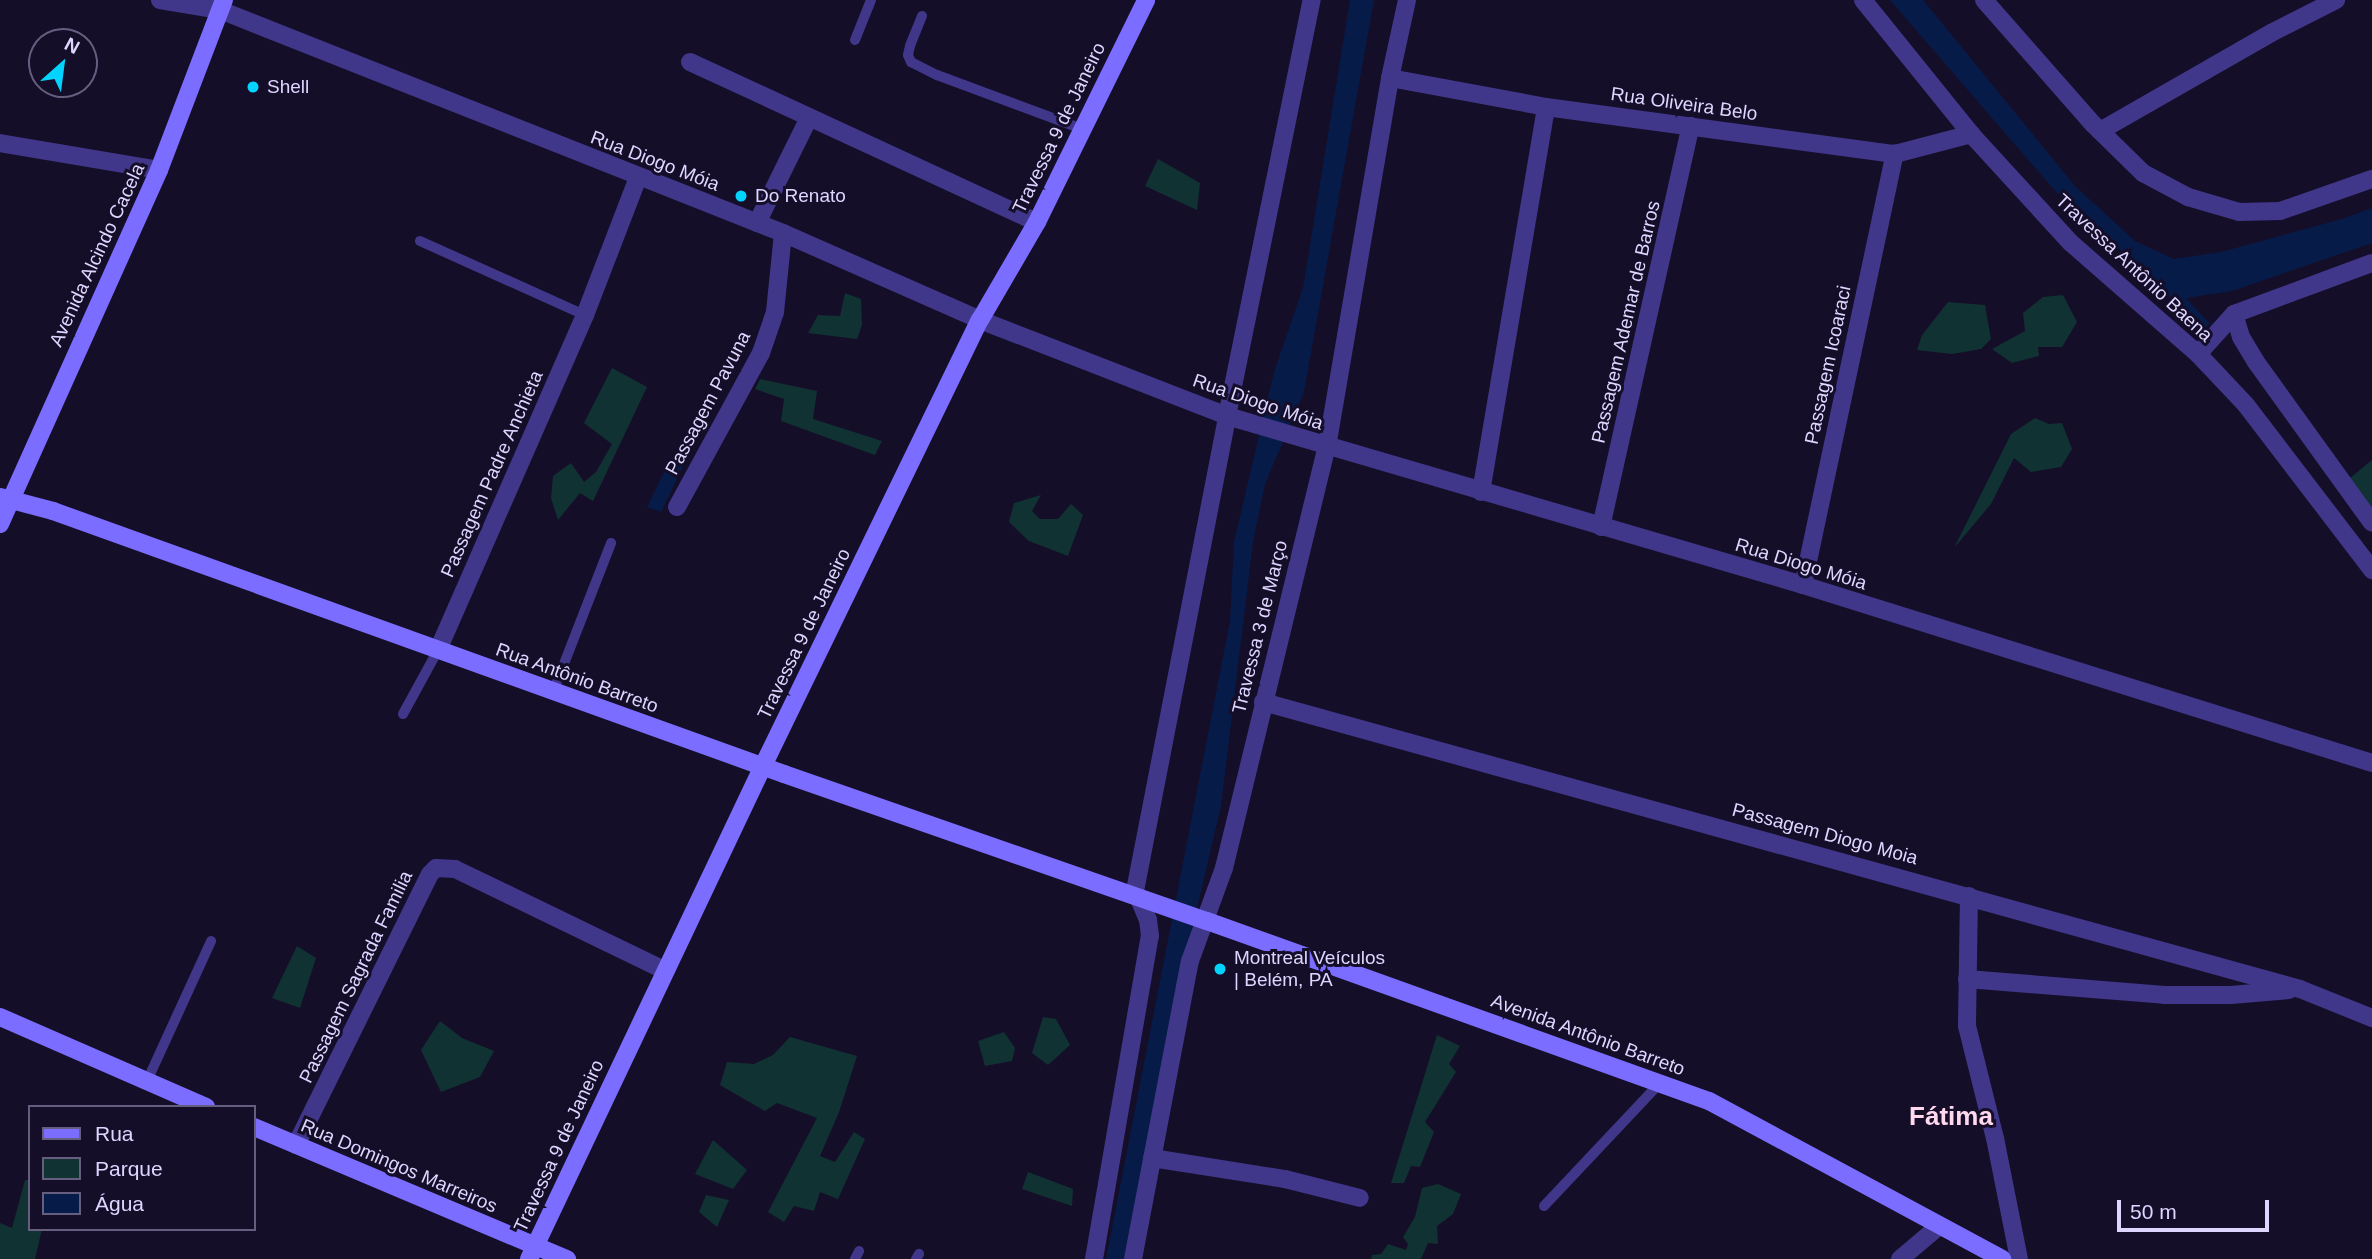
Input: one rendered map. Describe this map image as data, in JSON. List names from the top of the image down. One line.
{"streets":{"main road":["Travessa 9 de Janeiro","Avenida Alcindo Cacela","Rua Antônio Barreto","Avenida Antônio Barreto","Rua Domingos Marreiros"],"street":["Rua Oliveira Belo","Rua Diogo Móia","Travessa Antônio Baena","Passagem Ademar de Barros","Passagem Icoaraci","Passagem Pavuna","Passagem Padre Anchieta","Travessa 3 de Março","Passagem Diogo Moia","Passagem Sagrada Familia"]},"crossings":[["Rua Oliveira Belo","Travessa Antônio Baena"],["Rua Oliveira Belo","Passagem Ademar de Barros"],["Rua Oliveira Belo","Passagem Icoaraci"],["Rua Oliveira Belo","Travessa 3 de Março"],["Travessa 9 de Janeiro","Rua Diogo Móia"],["Travessa 9 de Janeiro","Rua Antônio Barreto"],["Travessa 9 de Janeiro","Passagem Sagrada Familia"],["Travessa 9 de Janeiro","Rua Domingos Marreiros"],["Rua Diogo Móia","Avenida Alcindo Cacela"],["Rua Diogo Móia","Passagem Ademar de Barros"],["Rua Diogo Móia","Passagem Icoaraci"],["Rua Diogo Móia","Passagem Pavuna"],["Rua Diogo Móia","Passagem Padre Anchieta"],["Rua Diogo Móia","Travessa 3 de Março"],["Avenida Alcindo Cacela","Rua Antônio Barreto"],["Passagem Padre Anchieta","Rua Antônio Barreto"],["Travessa 3 de Março","Passagem Diogo Moia"],["Travessa 3 de Março","Avenida Antônio Barreto"],["Rua Antônio Barreto","Avenida Antônio Barreto"],["Passagem Sagrada Familia","Rua Domingos Marreiros"]],"districts":["Fátima"],"places":["Shell","Do Renato","Montreal Veículos | Belém, PA"],"legend":["Rua","Parque","Água"],"scale_bar":"50 m","north":"top right"}
